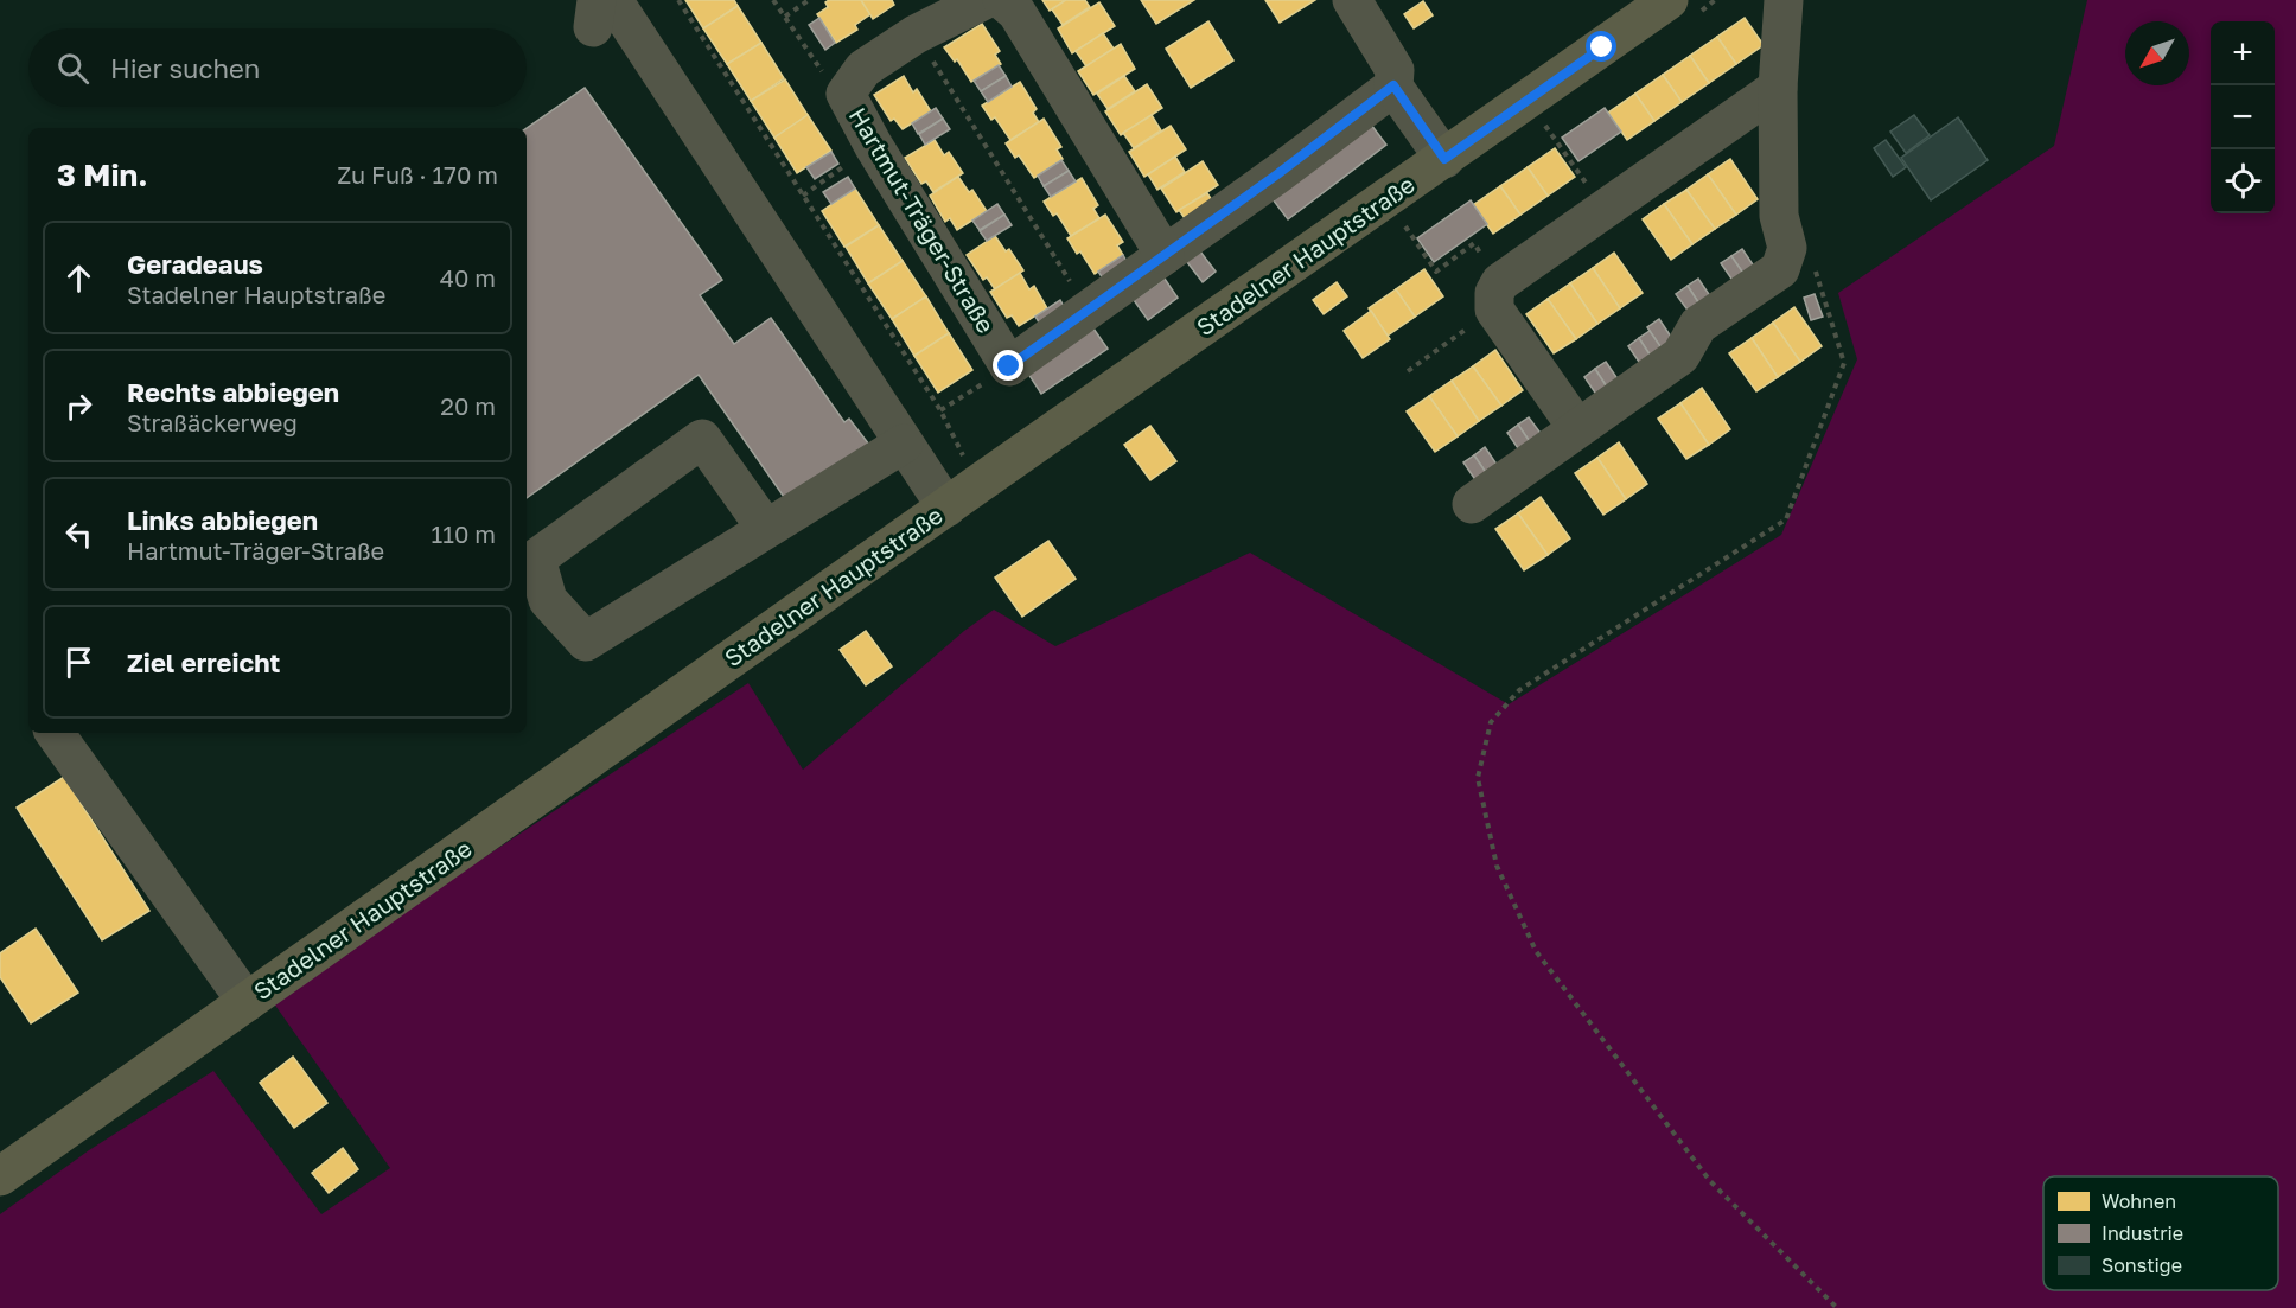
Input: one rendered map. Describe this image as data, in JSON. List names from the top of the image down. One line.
{"streets":{"main road":["Stadelner Hauptstraße"],"street":["Hartmut-Träger-Straße"]},"legend":["Wohnen","Industrie","Sonstige"],"north":"bottom left","page":{"map_buttons":["+","−"],"search":"Hier suchen","heading":["3 Min.","Zu Fuß · 170 m"],"list":[["Geradeaus","Stadelner Hauptstraße","40 m"],["Rechts abbiegen","Straßäckerweg","20 m"],["Links abbiegen","Hartmut-Träger-Straße","110 m"],"Ziel erreicht"]}}
